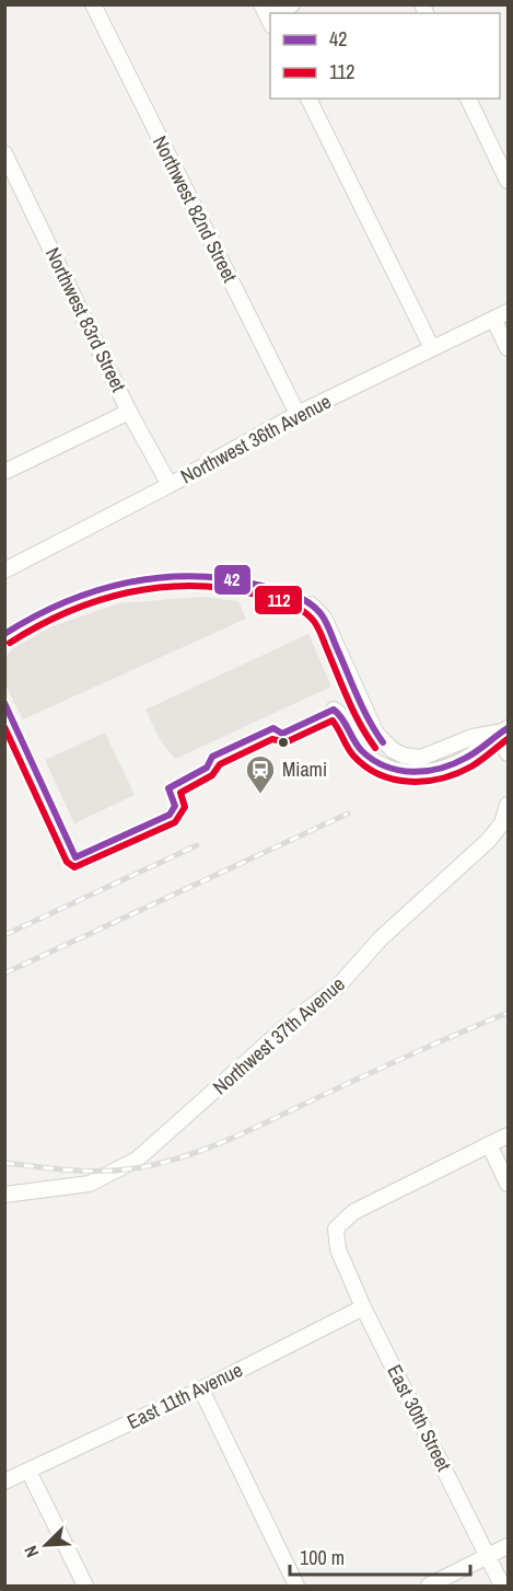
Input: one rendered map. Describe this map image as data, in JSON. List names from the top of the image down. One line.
{"streets":{"street":["Northwest 82nd Street","Northwest 83rd Street","Northwest 36th Avenue","Northwest 37th Avenue","East 11th Avenue","East 30th Street"]},"crossings":[["Northwest 82nd Street","Northwest 36th Avenue"],["Northwest 83rd Street","Northwest 36th Avenue"],["East 11th Avenue","East 30th Street"]],"places":{"station":["Miami"]},"lines":["transit line 42","transit line 112"],"legend":["42","112"],"scale_bar":"100 m","north":"bottom left"}
